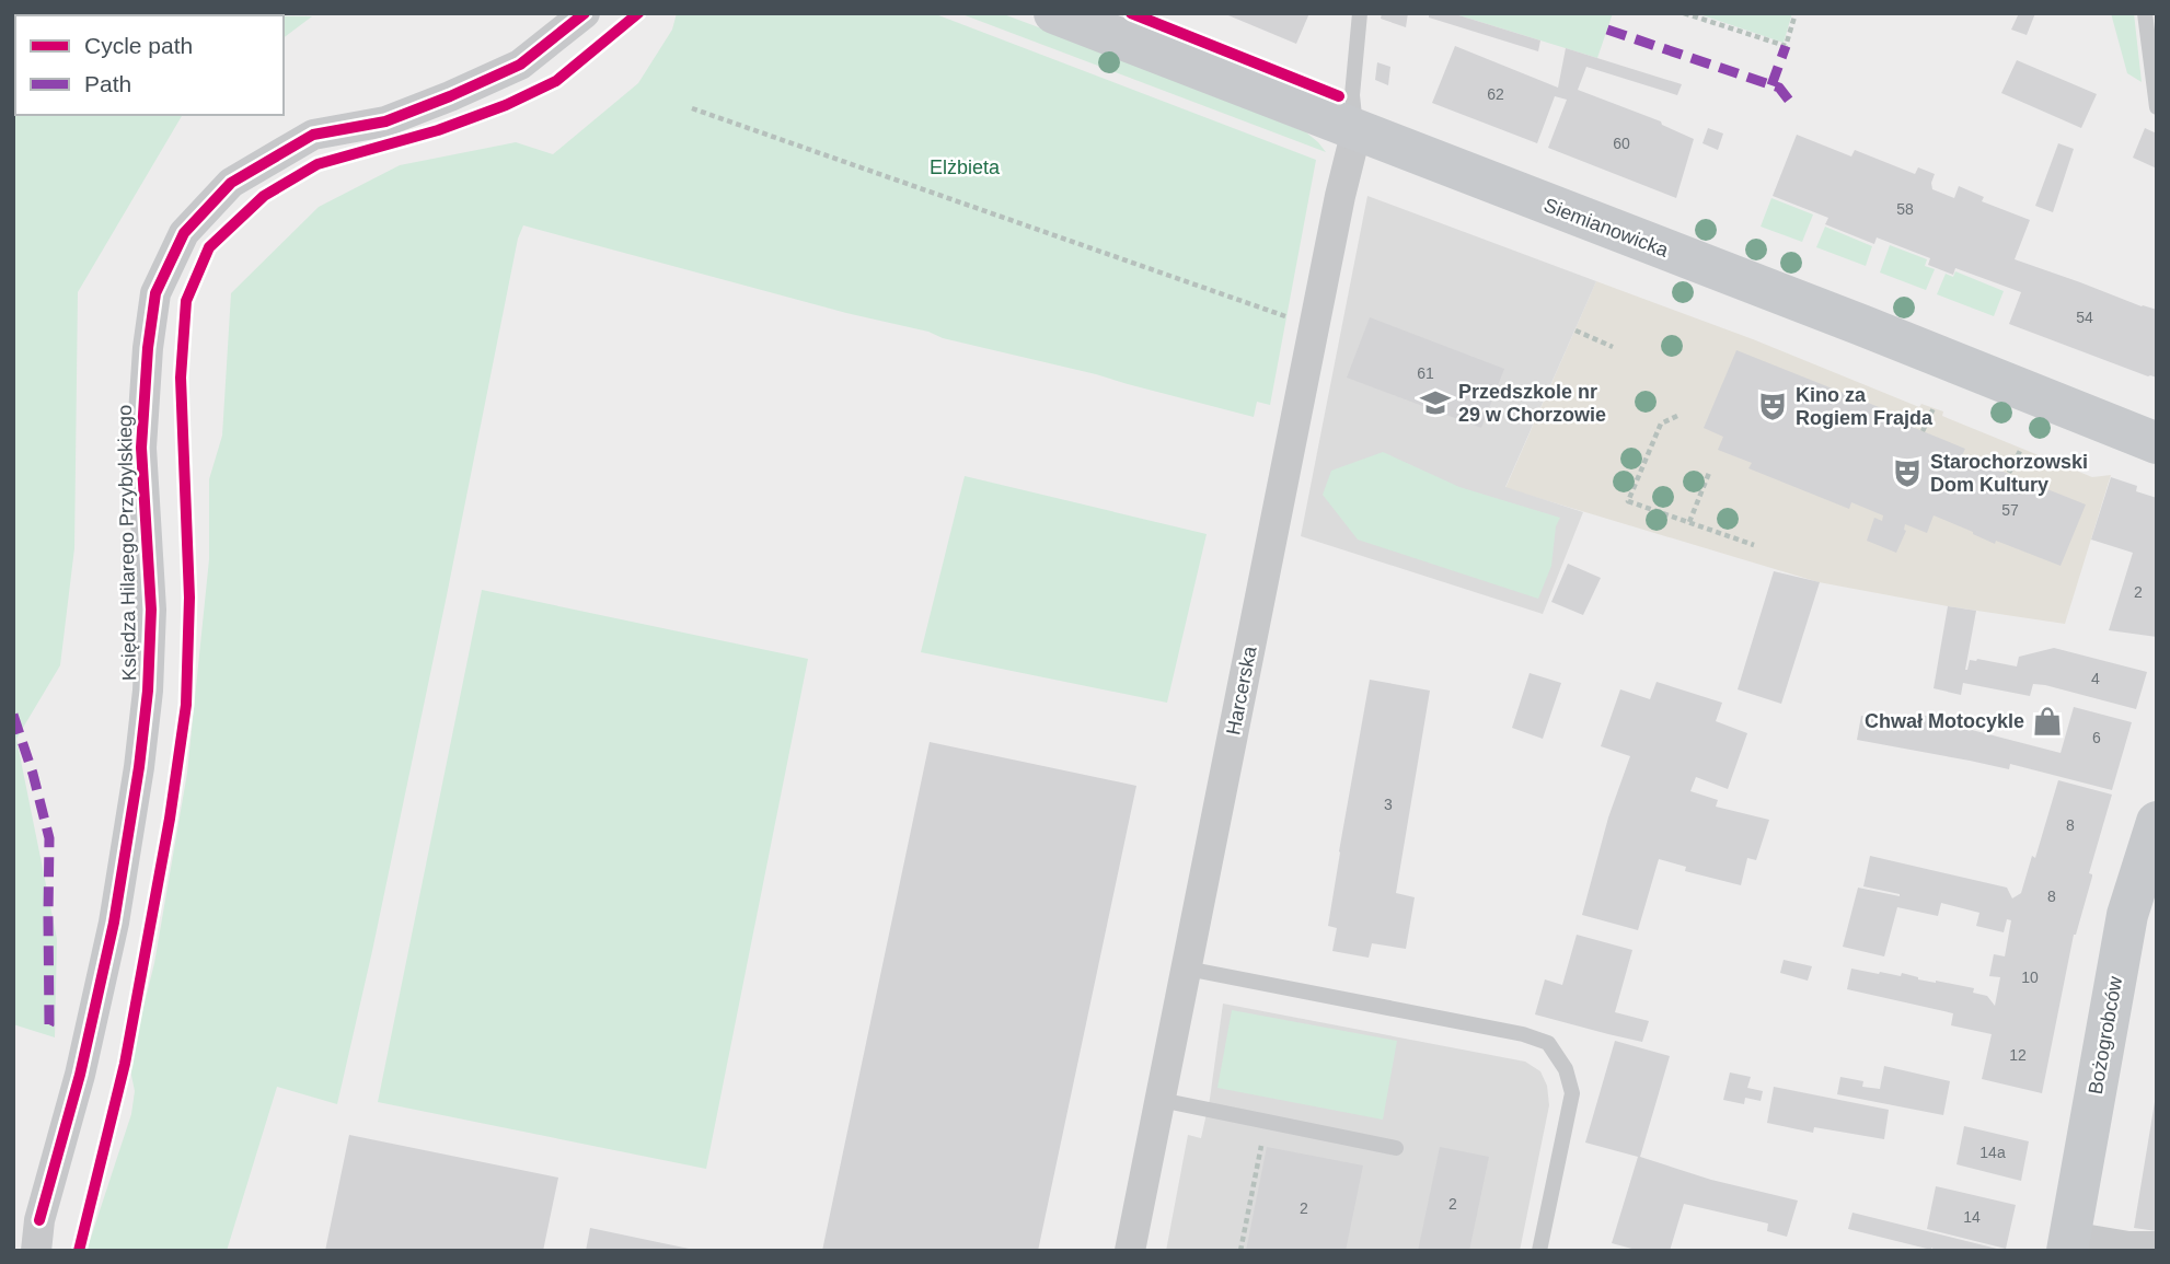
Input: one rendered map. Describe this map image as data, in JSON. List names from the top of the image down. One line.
{"streets":{"street":["Siemianowicka","Księdza Hilarego Przybylskiego","Harcerska","Bożogrobców"]},"crossings":[["Siemianowicka","Harcerska"]],"parks":["Elżbieta"],"places":{"school or university":["Przedszkole nr 29 w Chorzowie"],"theatre":["Kino za Rogiem Frajda","Starochorzowski Dom Kultury"],"shop":["Chwał Motocykle"]},"house_numbers":["62","60","58","54","61","57","2","4","6","3","8","8","10","12","14a","2","2","14"],"legend":["Cycle path","Path"]}
